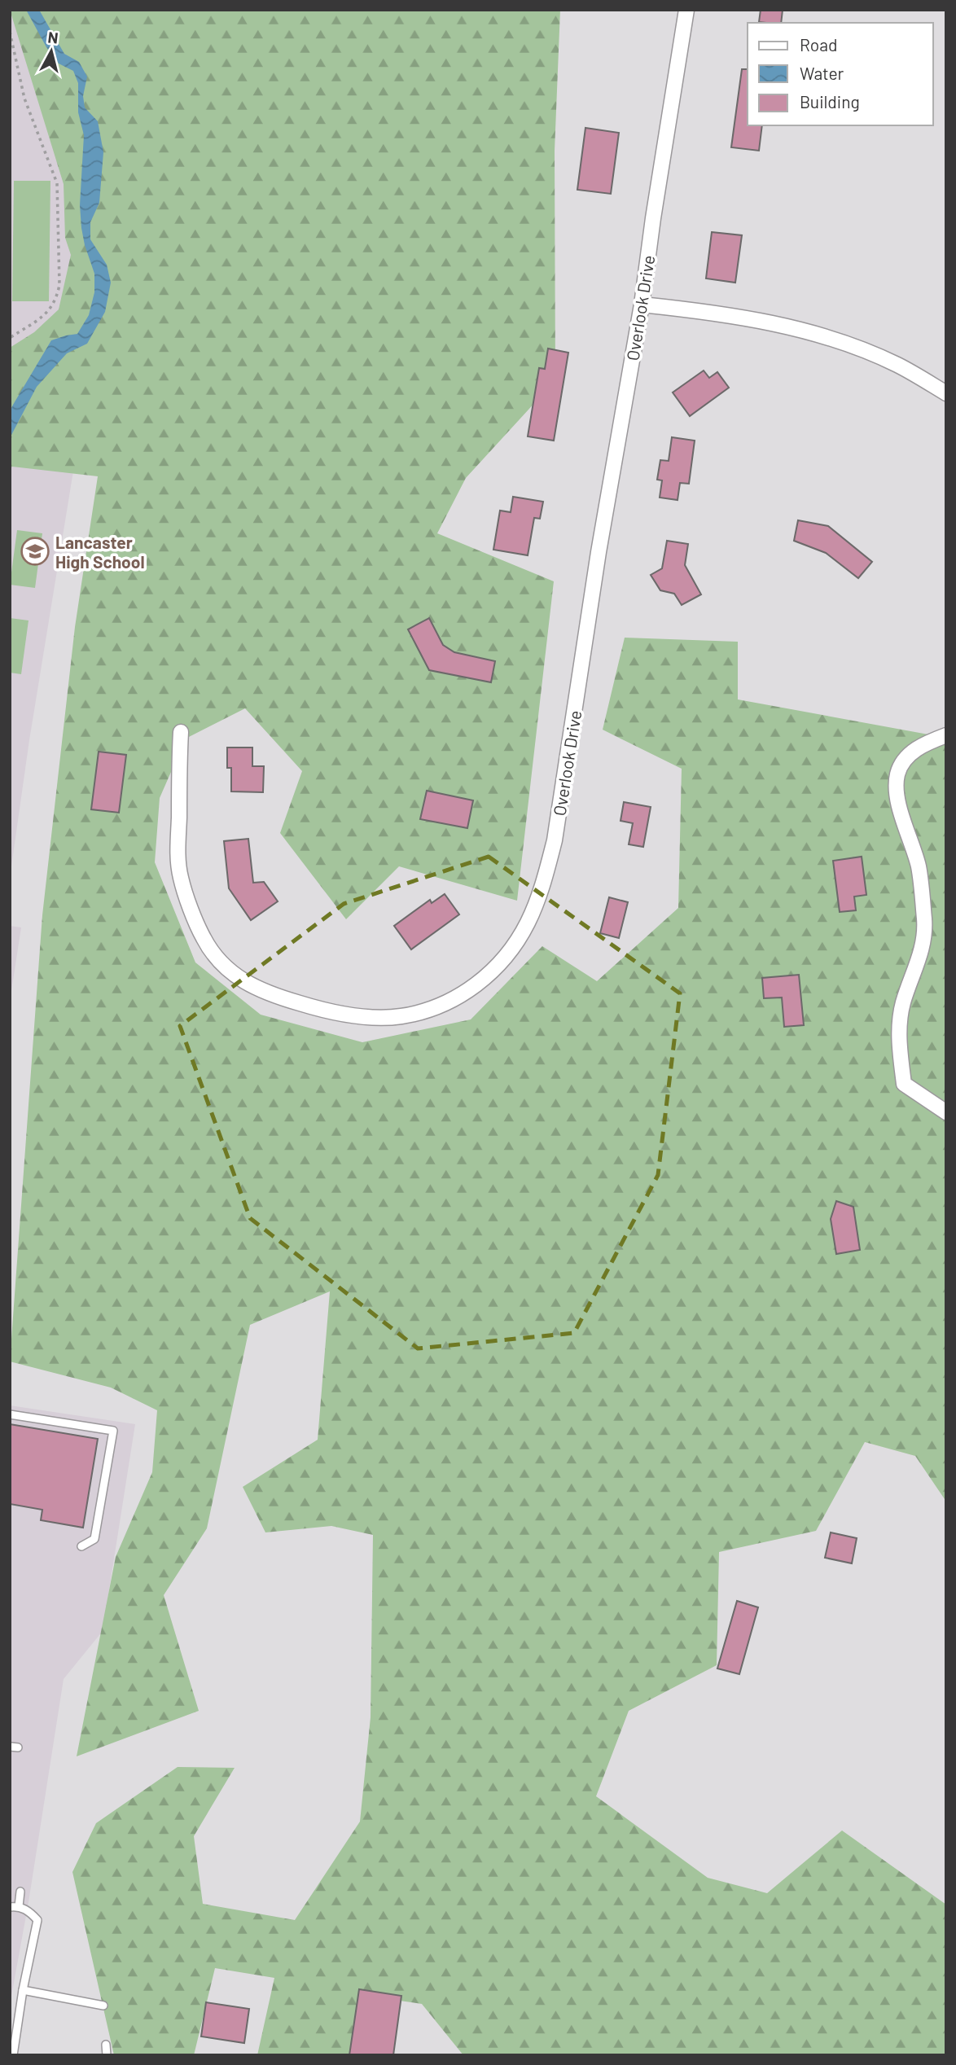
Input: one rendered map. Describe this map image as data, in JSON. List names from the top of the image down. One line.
{"streets":{"street":["Overlook Drive"]},"places":{"school or university":["Lancaster High School"]},"legend":["Road","Water","Building"],"north":"top"}
